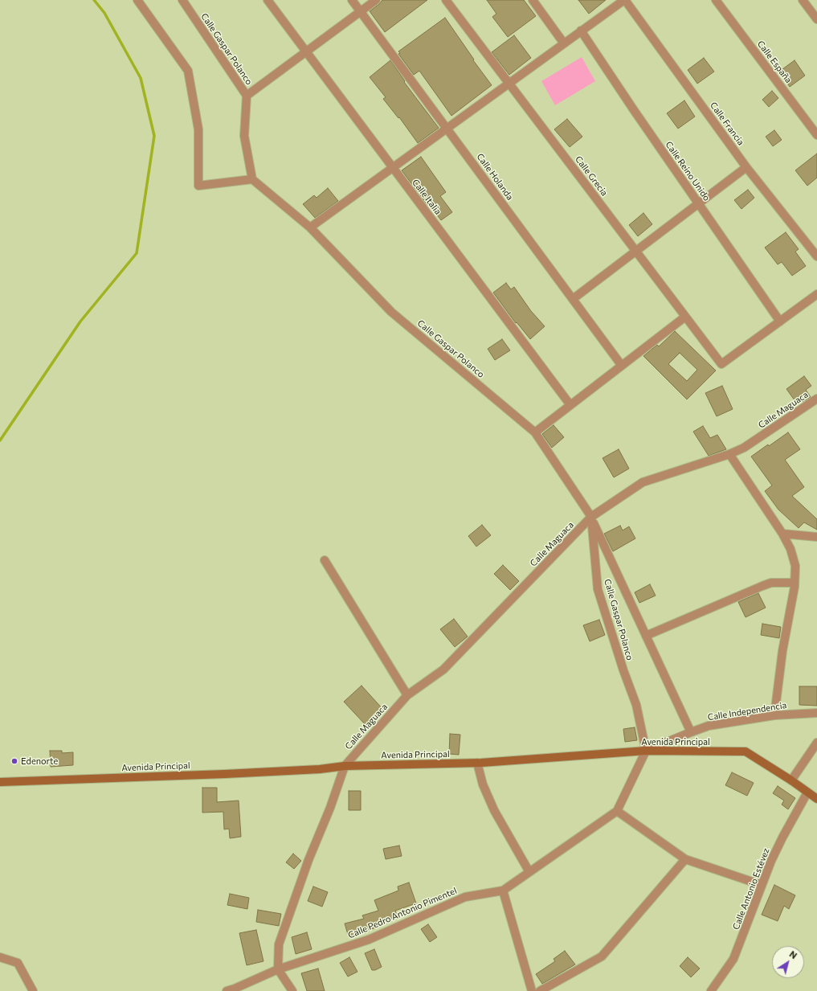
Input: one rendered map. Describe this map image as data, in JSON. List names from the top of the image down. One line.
{"streets":{"main road":["Avenida Principal"],"street":["Calle Gaspar Polanco","Calle España","Calle Francia","Calle Reino Unido","Calle Grecia","Calle Holanda","Calle Italia","Calle Maguaca","Calle Independencia","Calle Antonio Estévez","Calle Pedro Antonio Pimentel"]},"crossings":[["Calle Gaspar Polanco","Calle Maguaca"],["Calle Gaspar Polanco","Calle Independencia"],["Calle Gaspar Polanco","Avenida Principal"],["Calle Gaspar Polanco","Calle Pedro Antonio Pimentel"],["Calle Reino Unido","Calle Grecia"],["Calle Maguaca","Avenida Principal"],["Calle Independencia","Avenida Principal"],["Calle Independencia","Calle Pedro Antonio Pimentel"],["Avenida Principal","Calle Antonio Estévez"],["Avenida Principal","Calle Pedro Antonio Pimentel"]],"places":["Edenorte"],"north":"top right"}
